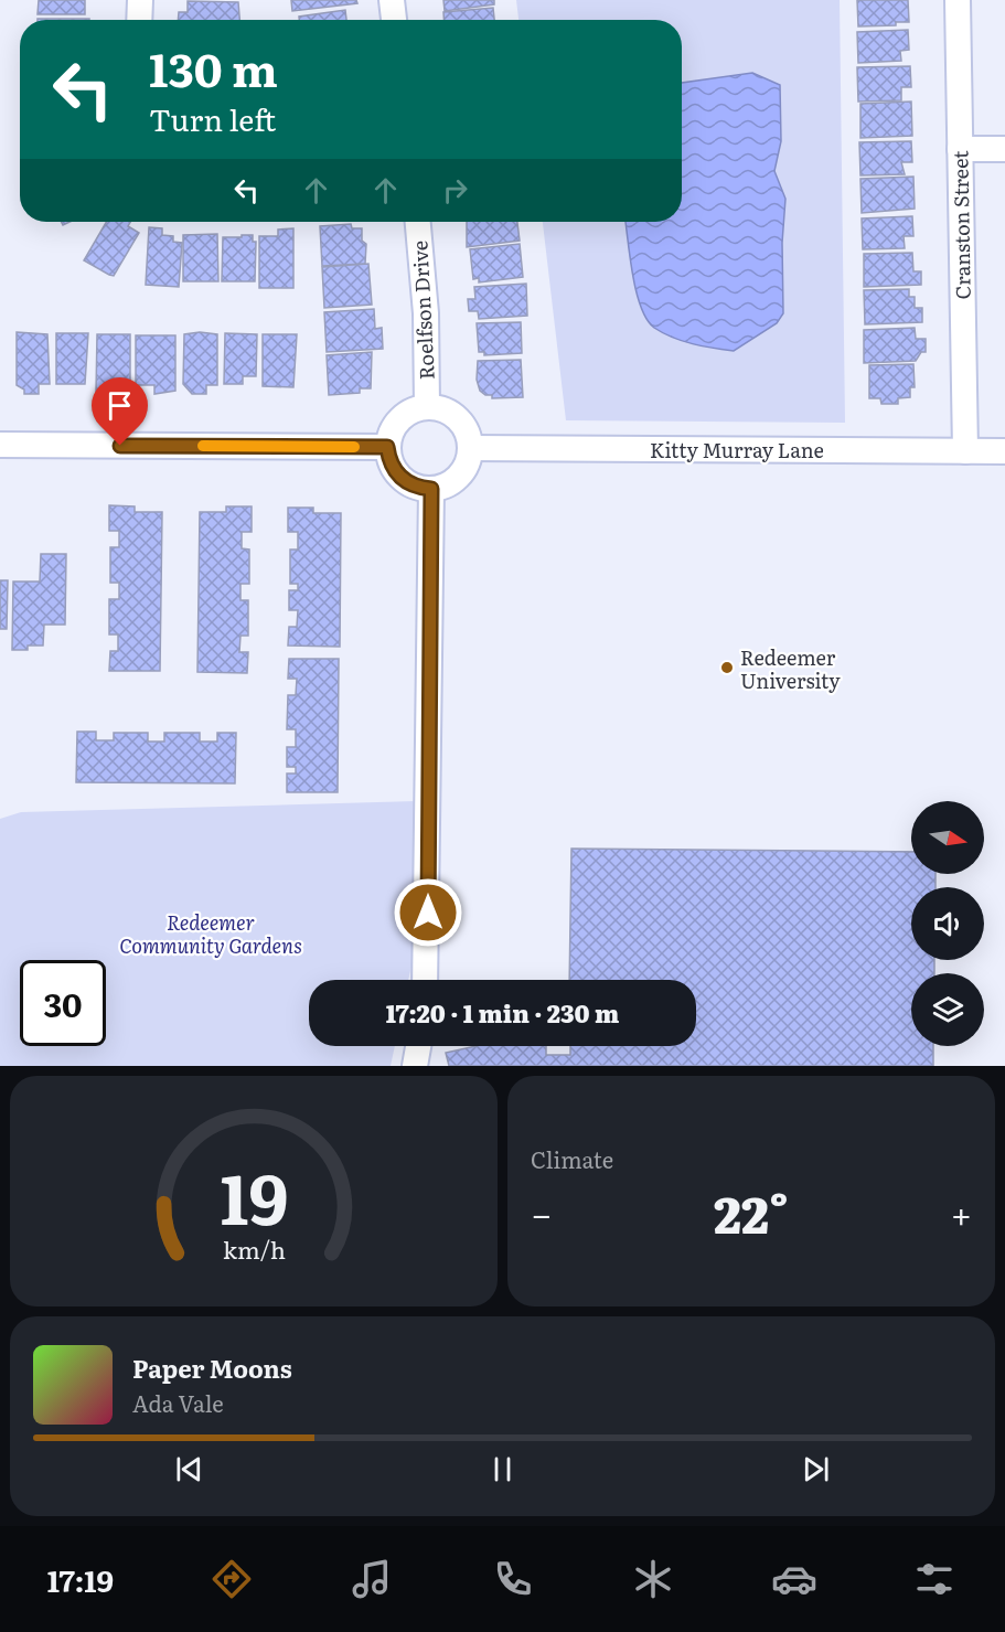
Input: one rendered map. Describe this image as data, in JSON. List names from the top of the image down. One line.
{"streets":{"street":["Cranston Street","Roelfson Drive","Kitty Murray Lane"]},"crossings":[["Cranston Street","Kitty Murray Lane"],["Roelfson Drive","Kitty Murray Lane"]],"parks":["Redeemer Community Gardens"],"places":["Redeemer University"],"north":"right","page":{"turn":["130 m","Turn left"],"limit":"30","trip":"17:20 · 1 min · 230 m","tile":"Climate","heat":["−","22°","+"],"song":["Paper Moons","Ada Vale"],"tabs":"17:19","gauge":["19","km/h"]}}
